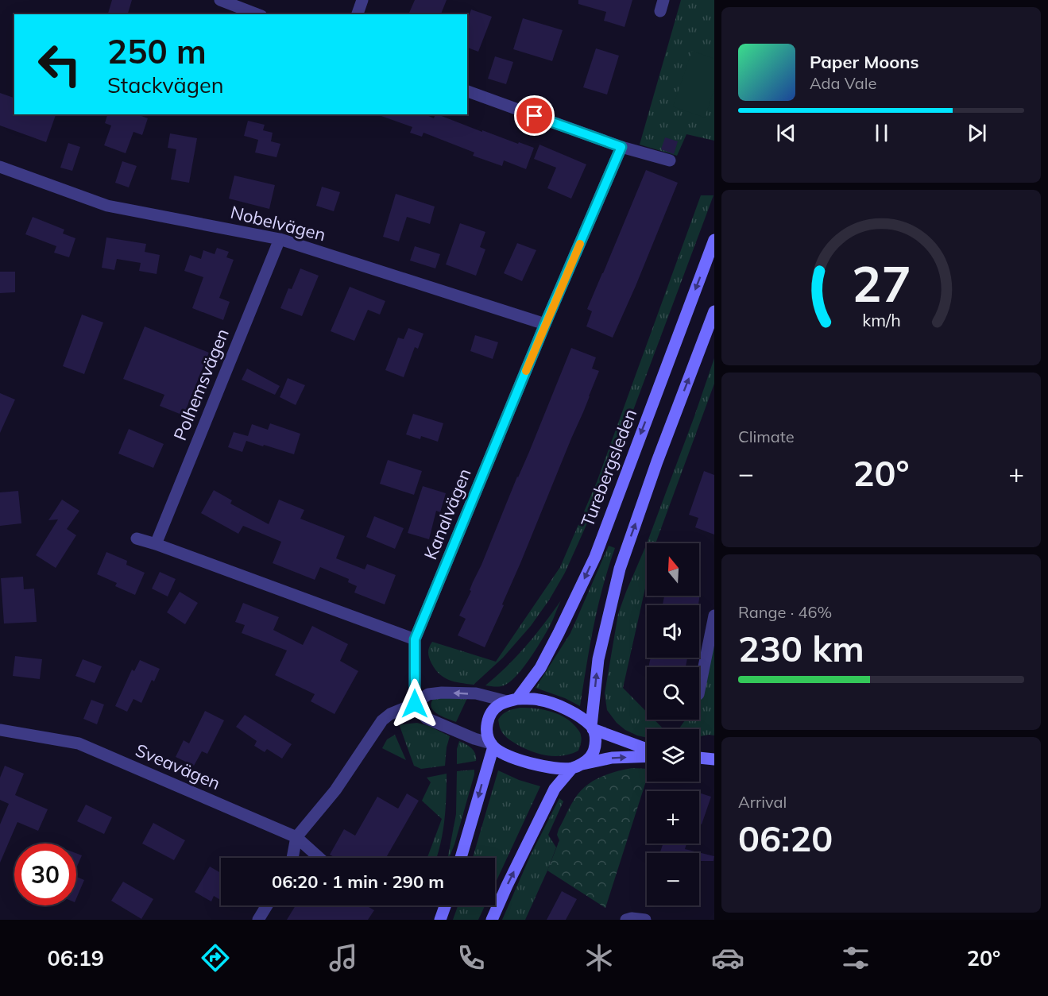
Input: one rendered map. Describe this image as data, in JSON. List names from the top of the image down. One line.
{"streets":{"main road":["Turebergsleden"],"street":["Nobelvägen","Polhemsvägen","Kanalvägen","Sveavägen"]},"crossings":[["Nobelvägen","Polhemsvägen"],["Nobelvägen","Kanalvägen"]],"north":"top","page":{"turn":["250 m","Stackvägen"],"song":["Paper Moons","Ada Vale"],"tile":["Climate",["Range · 46%","230 km"],["Arrival","06:20"]],"heat":["−","20°","+"],"map_buttons":["+","−"],"limit":"30","trip":"06:20 · 1 min · 290 m","tabs":["06:19","20°"],"gauge":["27","km/h"]}}
